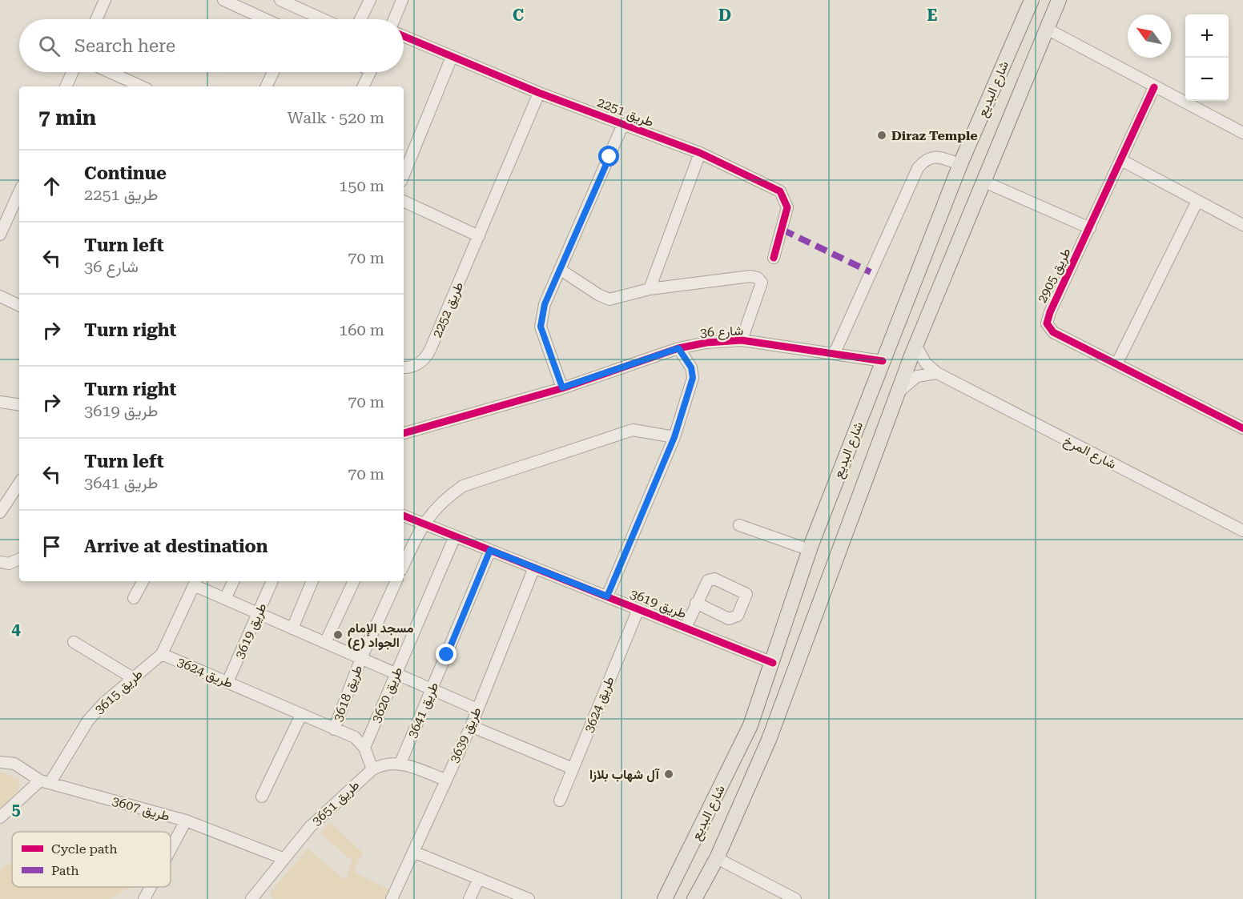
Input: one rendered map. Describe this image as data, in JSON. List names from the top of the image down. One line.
{"streets":{"main road":["شارع البديع"],"street":["طريق 2251","طريق 2905","طريق 2252","شارع 36","شارع المرخ","طريق 3619","طريق 3624","طريق 3615","طريق 3618","طريق 3620","طريق 3641","طريق 3639","طريق 3651","طريق 3607"]},"crossings":[["شارع البديع","شارع 36"],["شارع البديع","شارع المرخ"],["شارع البديع","طريق 3619"],["طريق 2251","طريق 2252"],["طريق 2251","شارع 36"],["طريق 3619","طريق 3624"],["طريق 3619","طريق 3620"],["طريق 3619","طريق 3641"],["طريق 3619","طريق 3639"],["طريق 3624","طريق 3615"],["طريق 3624","طريق 3618"],["طريق 3624","طريق 3620"],["طريق 3615","طريق 3607"],["طريق 3641","طريق 3651"],["طريق 3639","طريق 3651"],["طريق 3651","طريق 3607"]],"places":["Diraz Temple","مسجد الإمام الجواد (ع)","آل شهاب بلازا"],"legend":["Cycle path","Path"],"north":"top left","page":{"map_buttons":["+","−"],"search":"Search here","heading":["7 min","Walk · 520 m"],"list":[["Continue","طريق 2251","150 m"],["Turn left","شارع 36","70 m"],["Turn right","160 m"],["Turn right","طريق 3619","70 m"],["Turn left","طريق 3641","70 m"],"Arrive at destination"]},"grid":{"columns":["C","D","E"],"rows":["4","5"]}}
